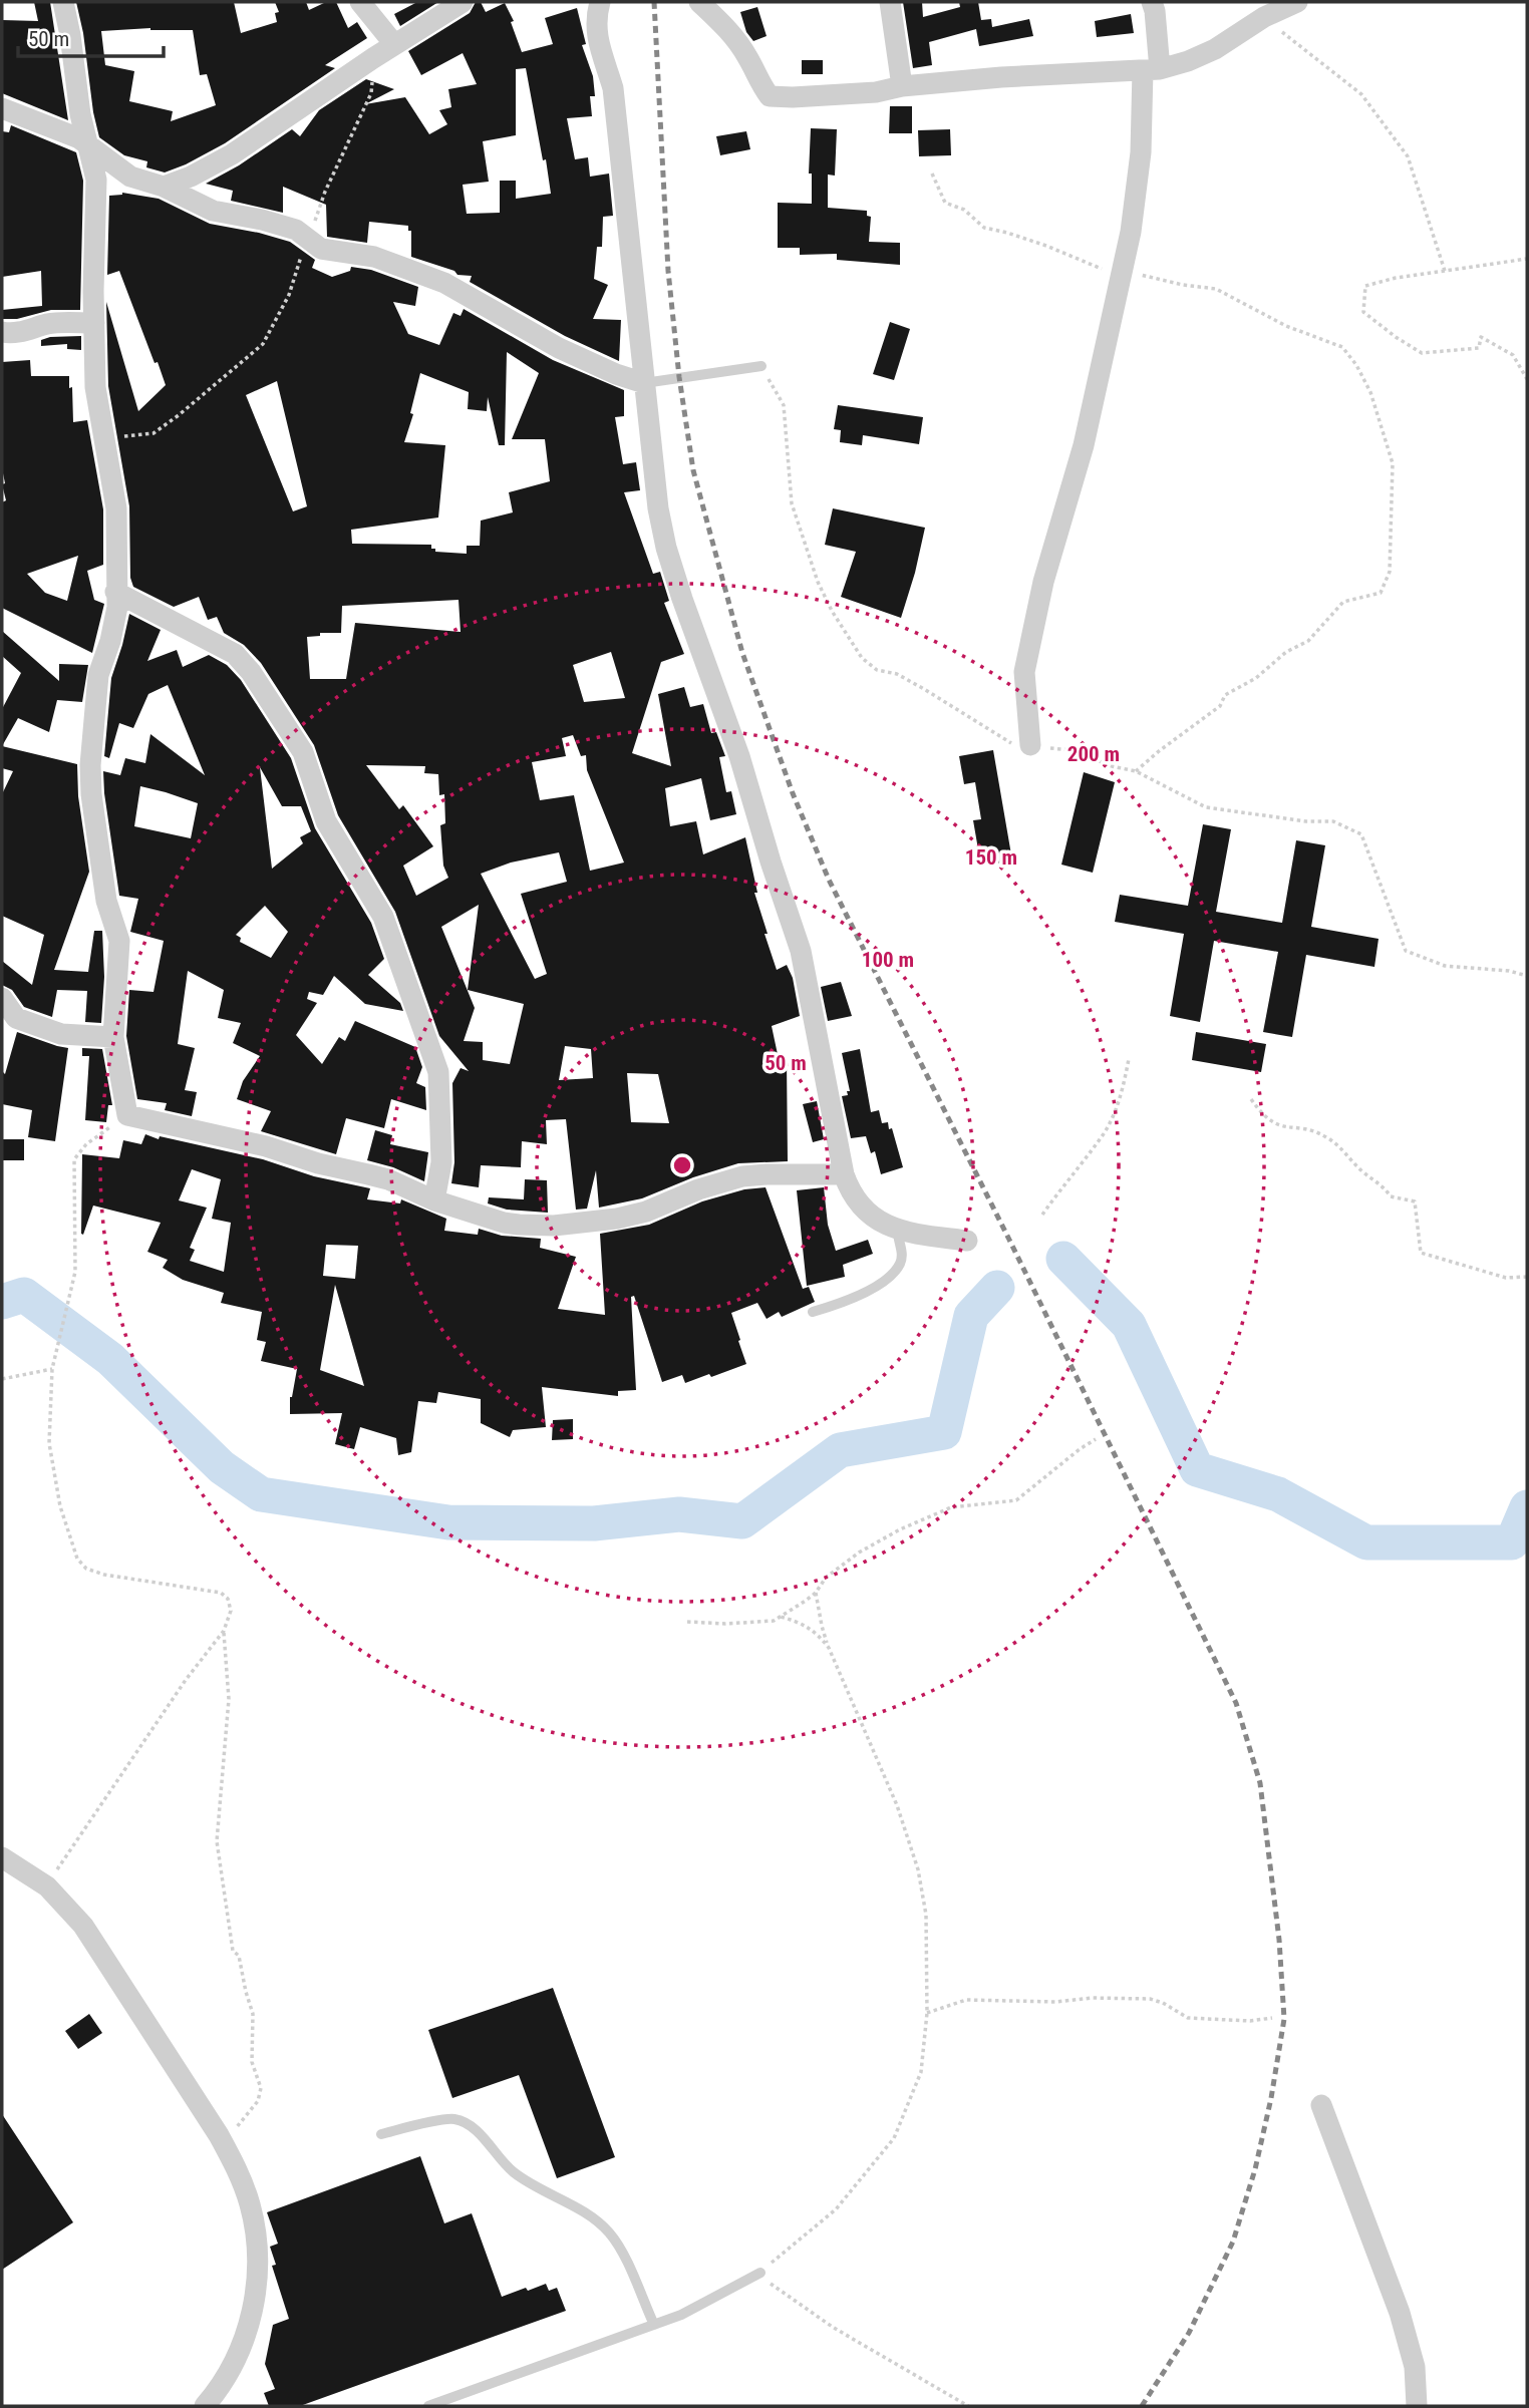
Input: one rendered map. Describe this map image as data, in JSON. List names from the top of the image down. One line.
{"scale_bar":"50 m","rings":["200 m","150 m","100 m","50 m"]}
